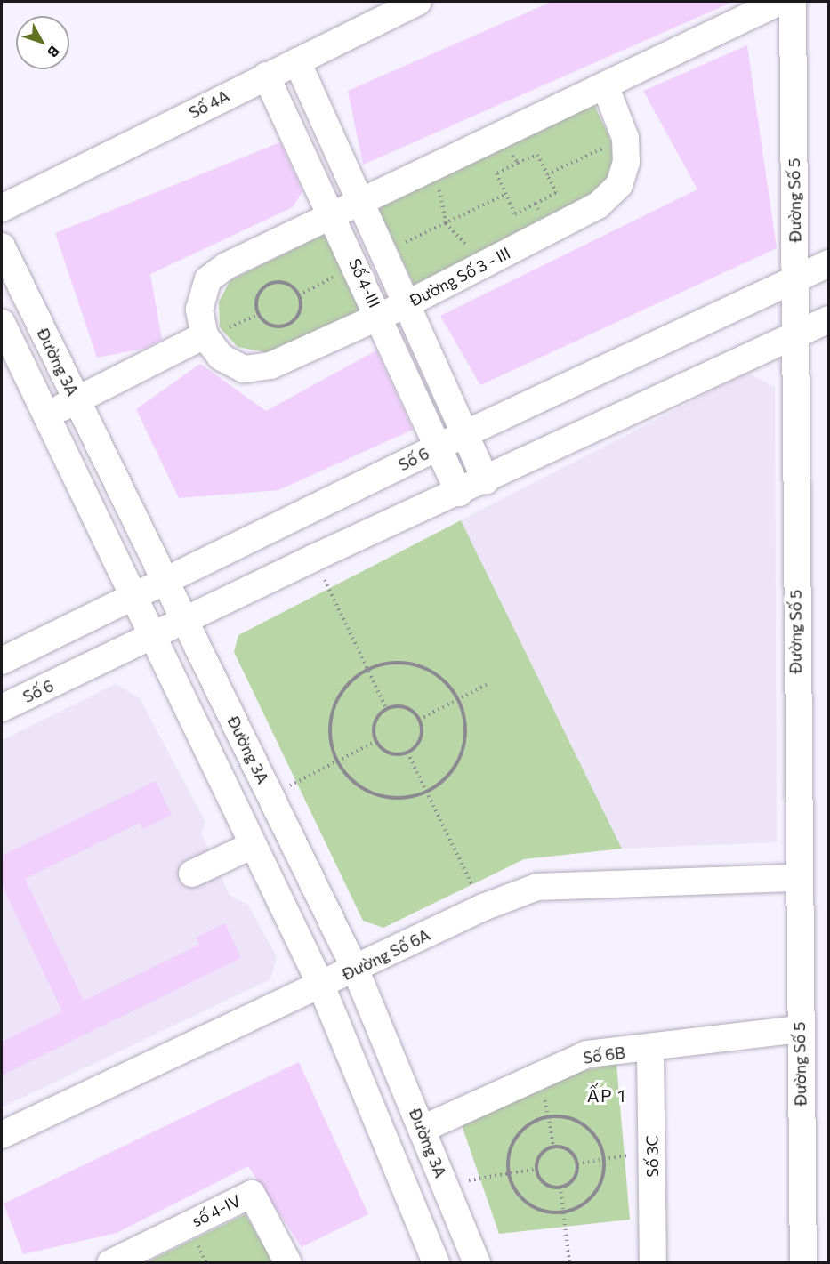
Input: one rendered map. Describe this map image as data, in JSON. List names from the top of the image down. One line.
{"streets":{"street":["Số 4A","Đường Số 5","Đường Số 3 - III","Số 4-III","Đường 3A","Số 6","Đường Số 6A","Số 6B","Số 3C","số 4-IV"]},"crossings":[["Số 4A","Số 4-III"],["Đường Số 5","Số 6"],["Đường Số 5","Đường Số 6A"],["Đường Số 5","Số 6B"],["Đường Số 3 - III","Số 4-III"],["Số 4-III","Số 6"],["Đường 3A","Số 6"],["Đường 3A","Đường Số 6A"],["Đường 3A","Số 6B"],["Số 6B","Số 3C"]],"districts":["ẤP 1"],"north":"bottom right"}
